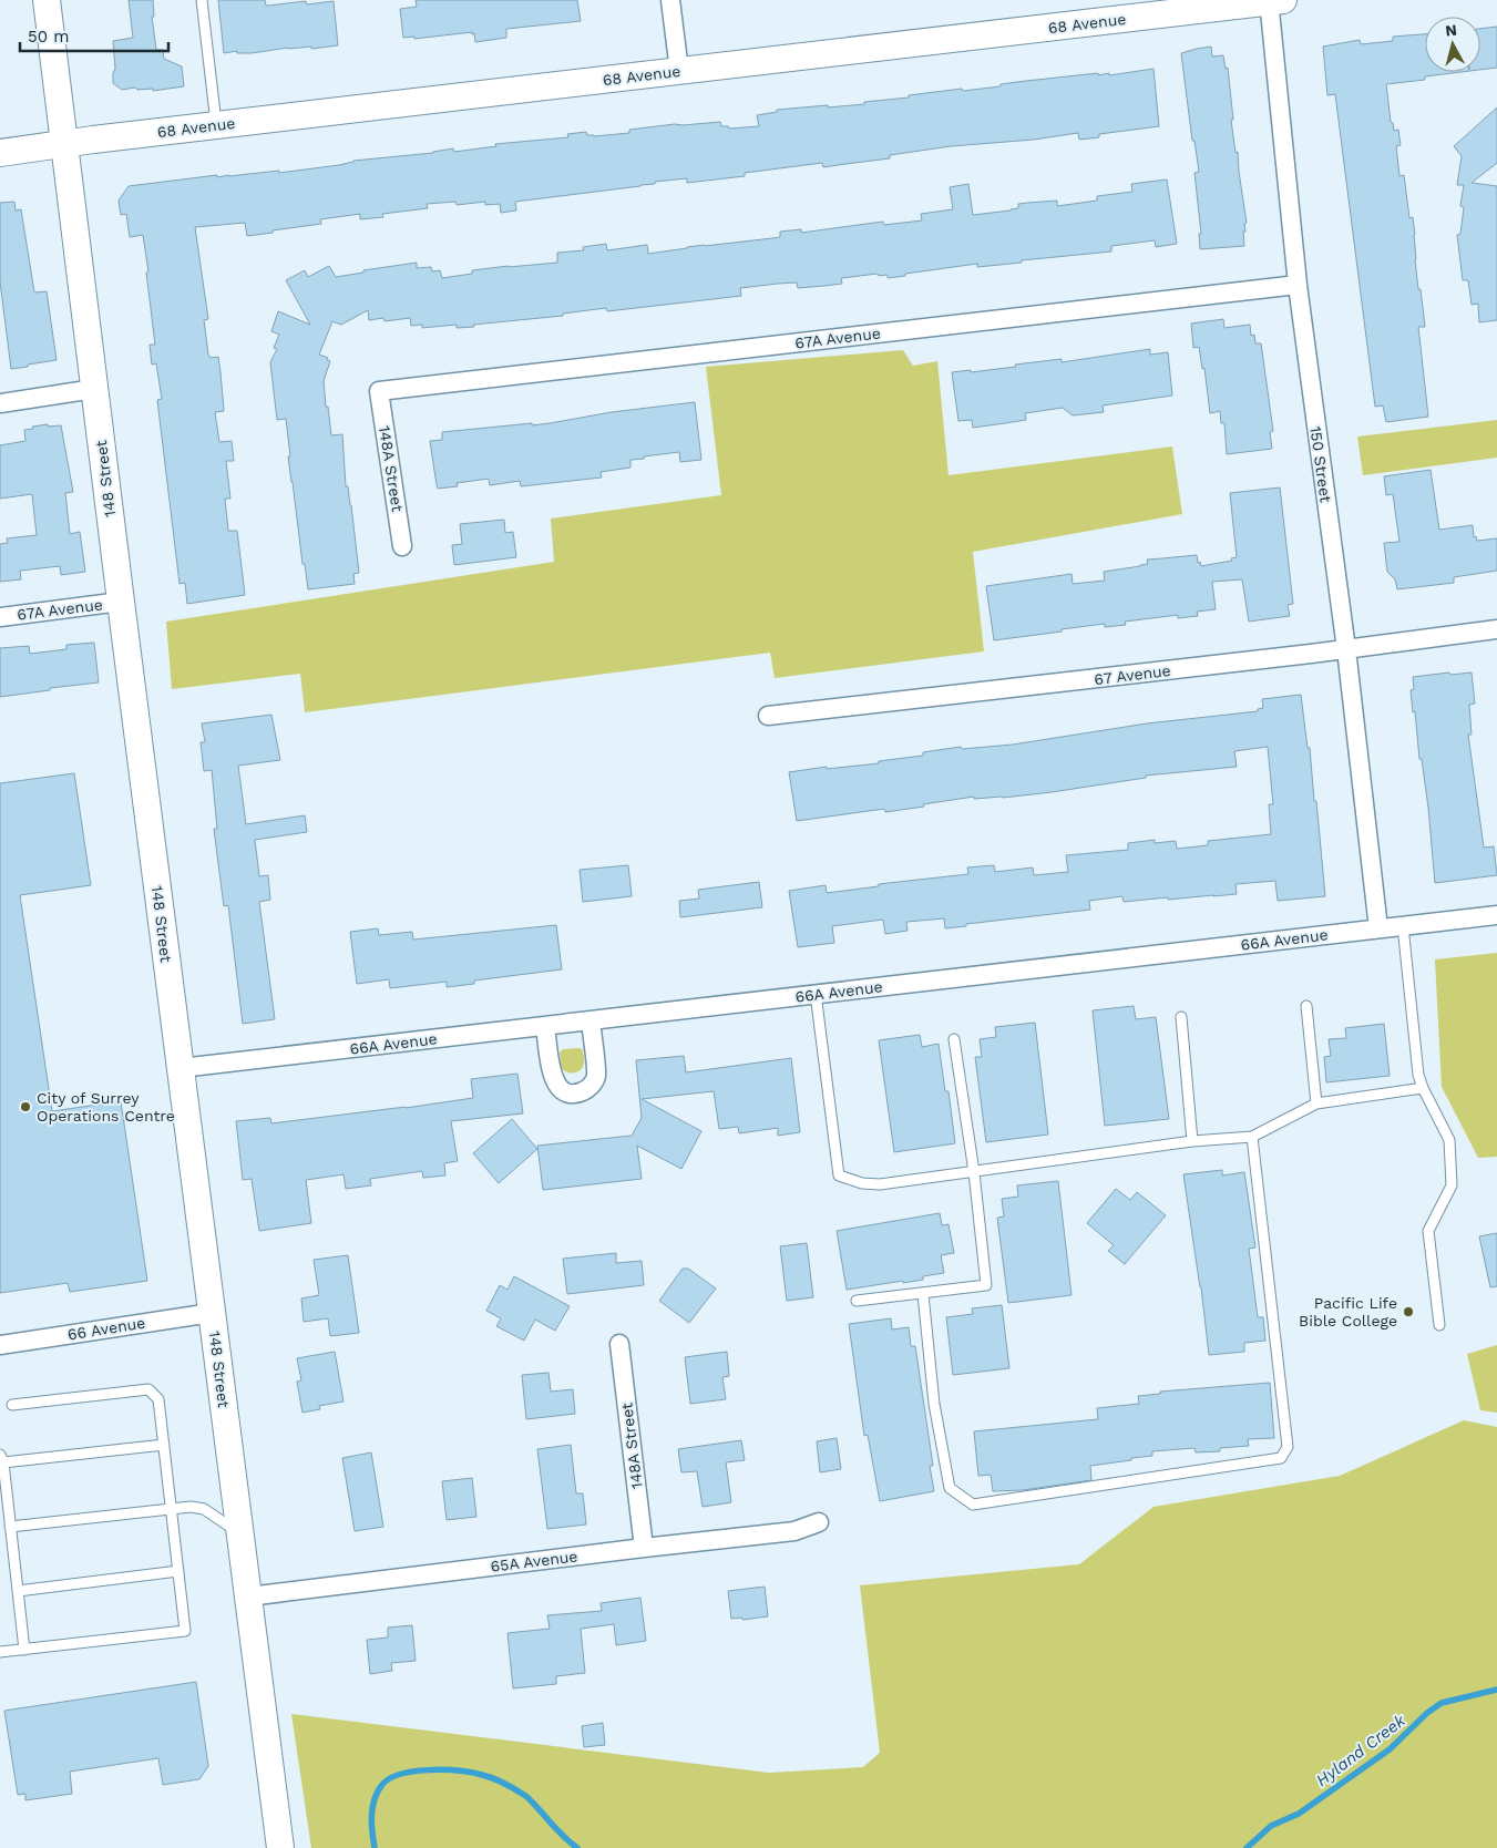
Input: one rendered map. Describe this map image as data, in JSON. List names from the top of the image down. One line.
{"streets":{"street":["68 Avenue","67A Avenue","150 Street","148A Street","148 Street","67 Avenue","66A Avenue","66 Avenue","65A Avenue"]},"crossings":[["68 Avenue","150 Street"],["68 Avenue","148 Street"],["67A Avenue","150 Street"],["67A Avenue","148A Street"],["67A Avenue","148 Street"],["150 Street","67 Avenue"],["150 Street","66A Avenue"],["148A Street","65A Avenue"],["148 Street","66A Avenue"],["148 Street","66 Avenue"],["148 Street","65A Avenue"]],"water":["Hyland Creek"],"places":["City of Surrey Operations Centre","Pacific Life Bible College"],"scale_bar":"50 m","north":"top"}
